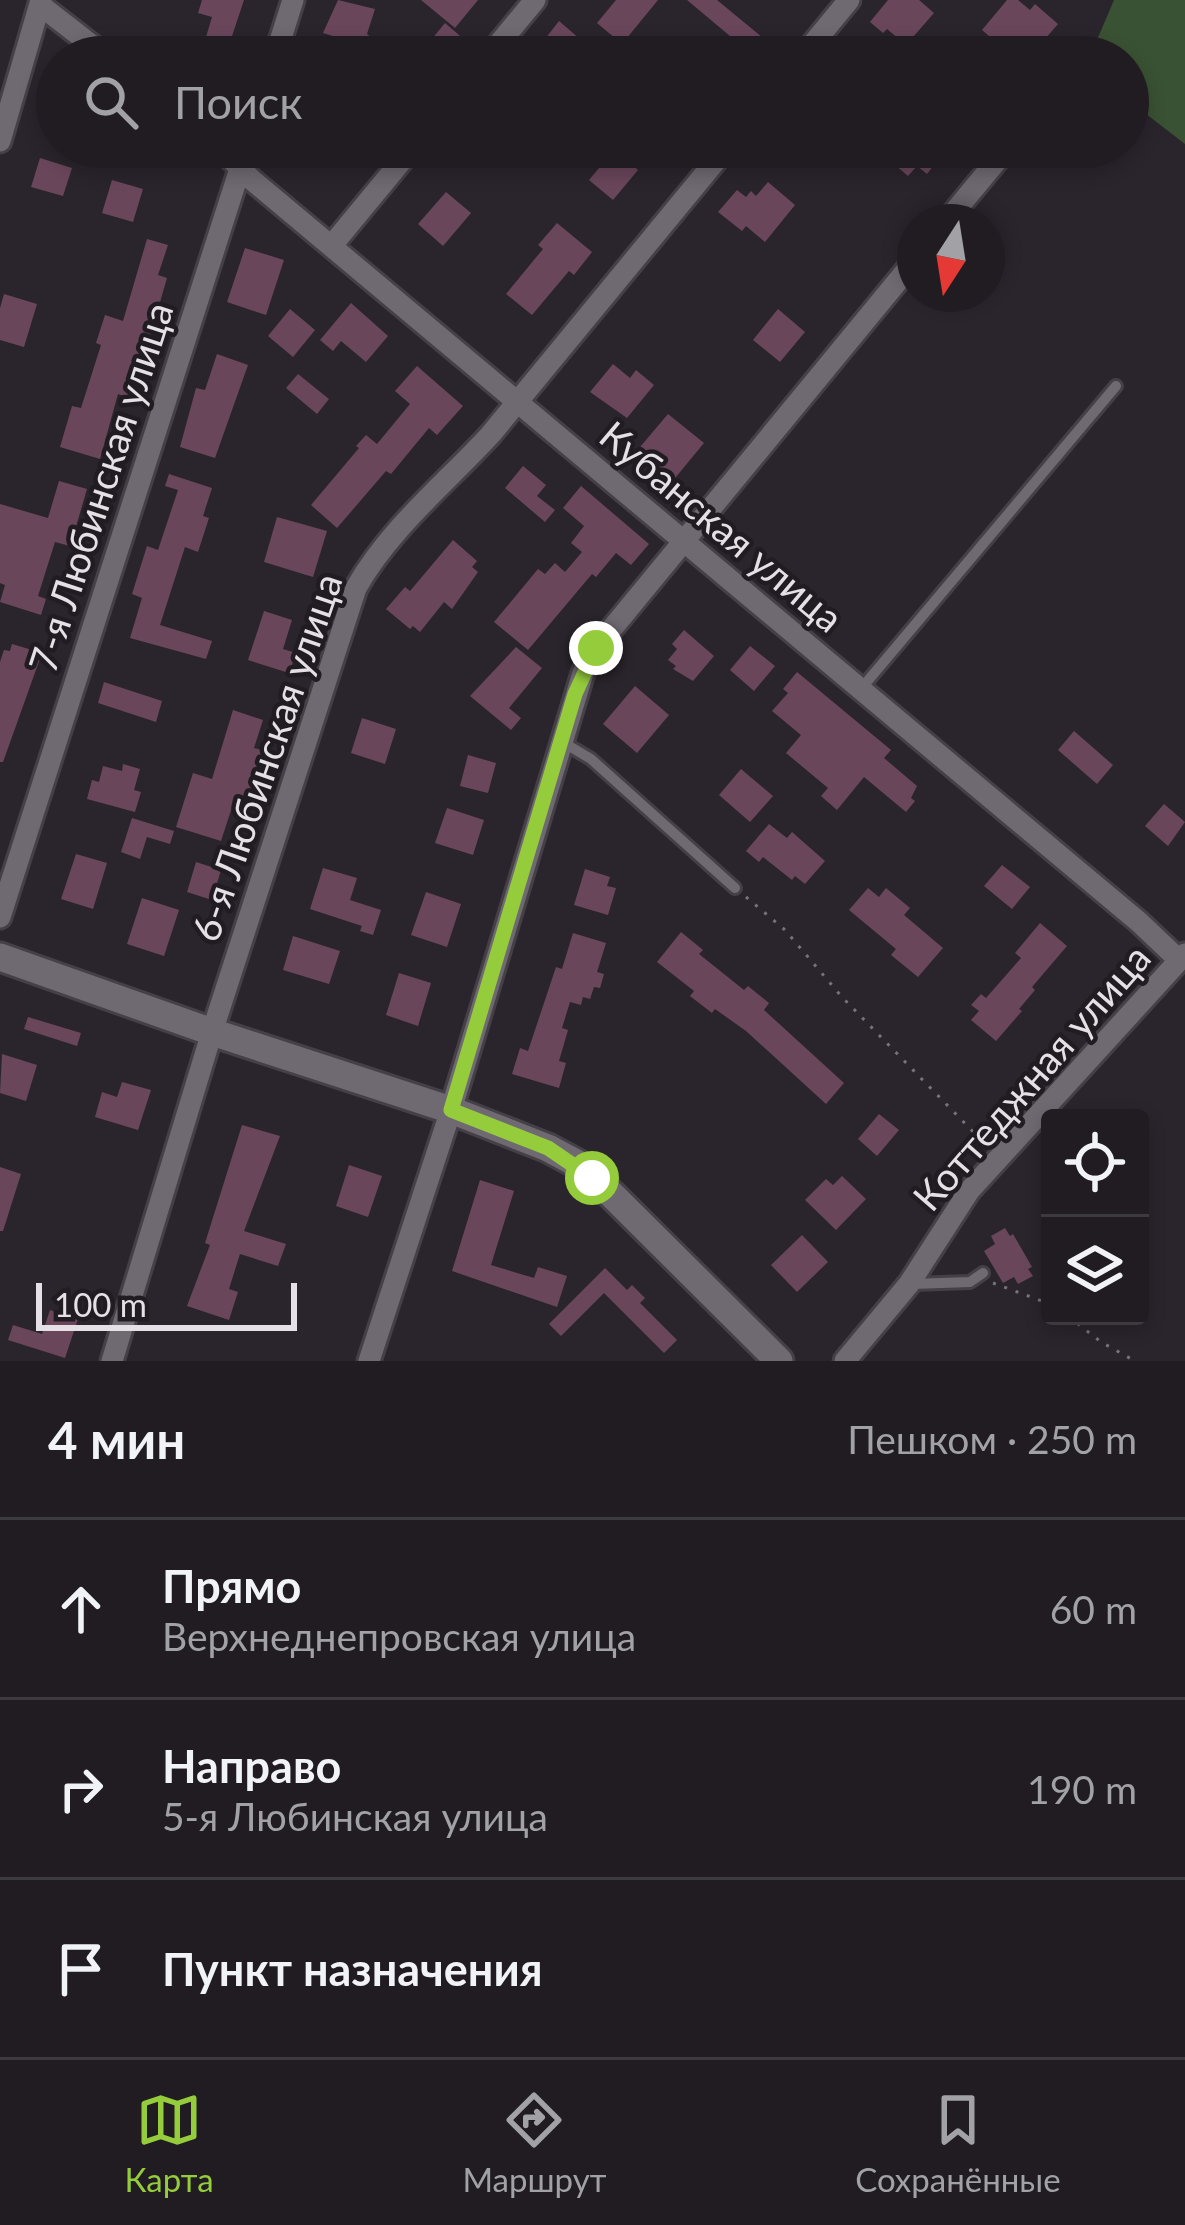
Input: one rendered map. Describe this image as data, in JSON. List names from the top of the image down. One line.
{"streets":{"street":["7-я Любинская улица","Кубанская улица","6-я Любинская улица","Коттеджная улица"]},"crossings":[["Кубанская улица","6-я Любинская улица"],["Кубанская улица","Коттеджная улица"]],"scale_bar":"100 m","north":"bottom","page":{"search":"Поиск","scale":"100 m","heading":["4 мин","Пешком · 250 m"],"list":[["Прямо","Верхнеднепровская улица","60 m"],["Направо","5-я Любинская улица","190 m"],"Пункт назначения"],"nav":["Карта","Маршрут","Сохранённые"]}}
